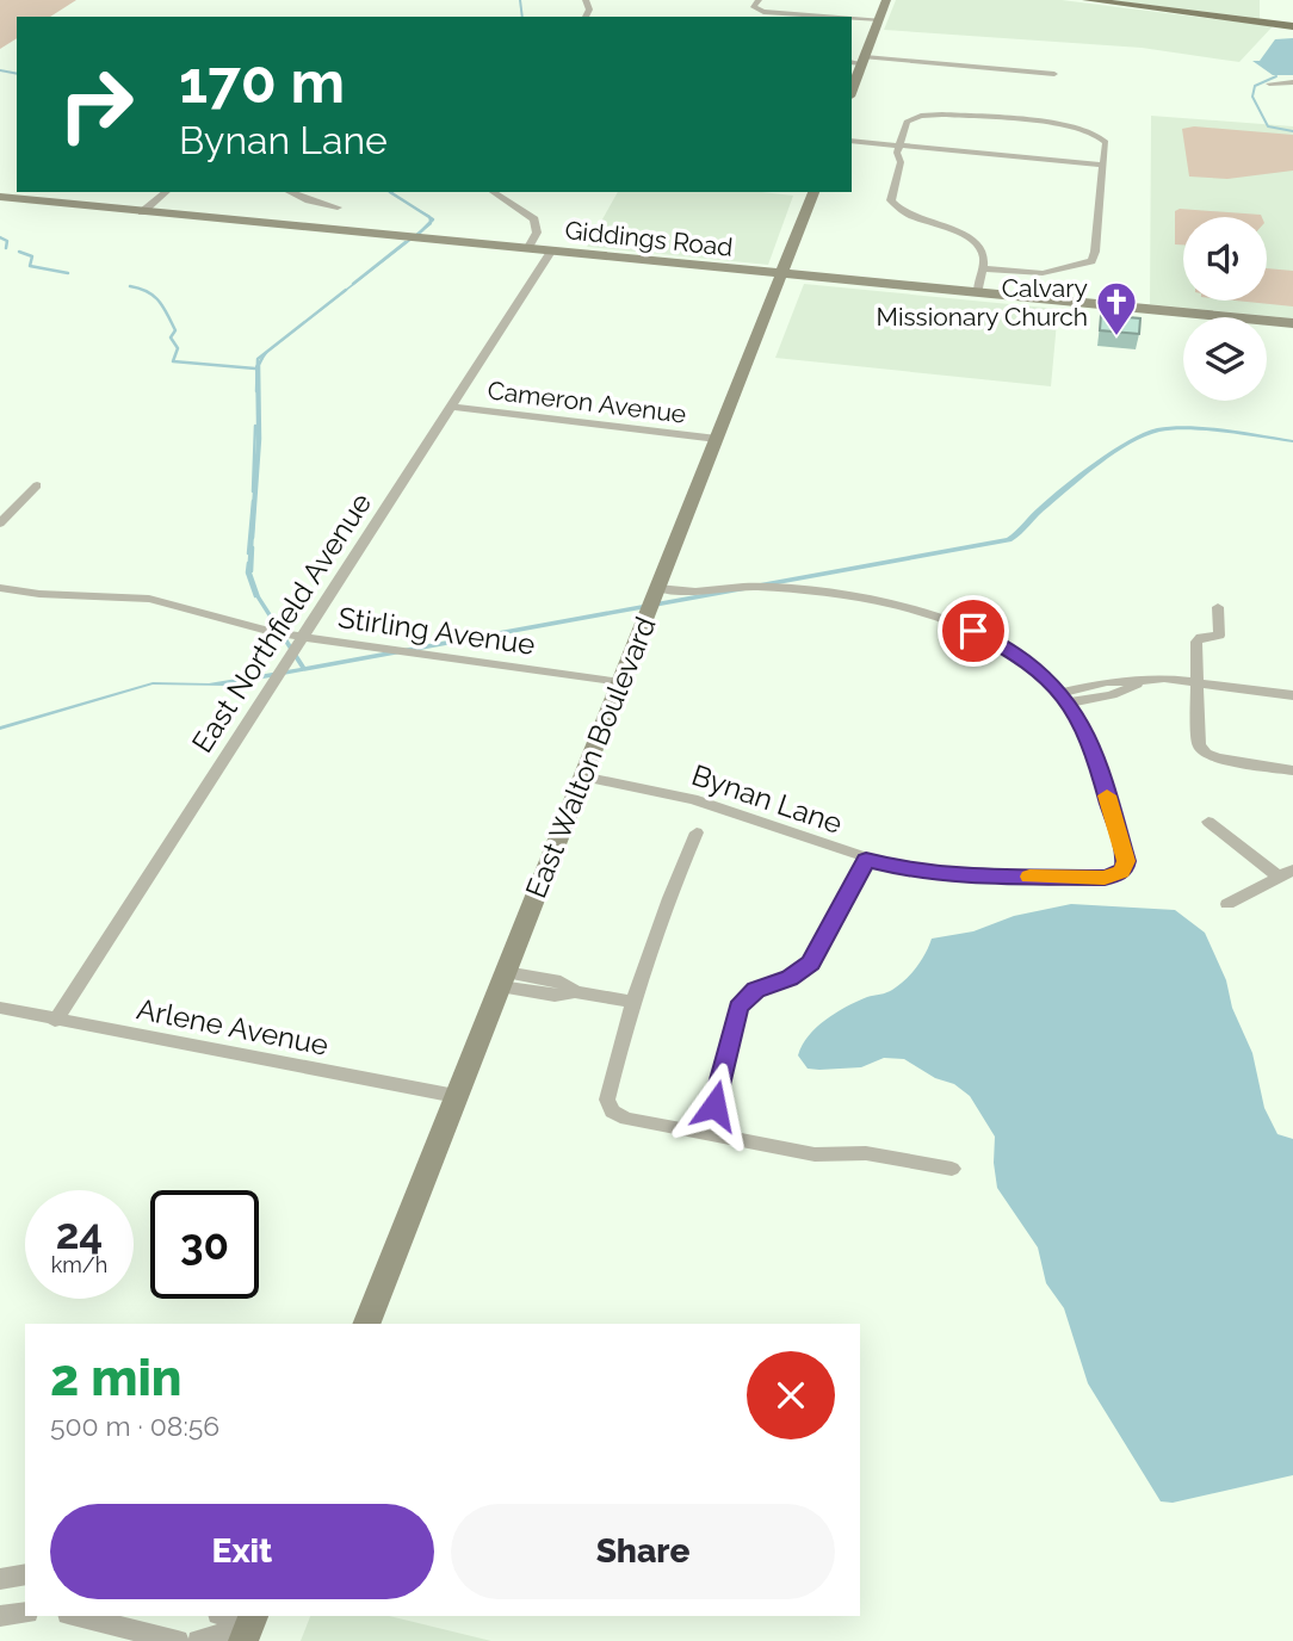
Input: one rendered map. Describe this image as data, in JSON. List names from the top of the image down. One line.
{"streets":{"main road":["Giddings Road","East Walton Boulevard"],"street":["Cameron Avenue","East Northfield Avenue","Stirling Avenue","Bynan Lane","Arlene Avenue"]},"crossings":[["Giddings Road","East Northfield Avenue"],["Giddings Road","East Walton Boulevard"],["Cameron Avenue","East Northfield Avenue"],["Cameron Avenue","East Walton Boulevard"],["East Northfield Avenue","Stirling Avenue"],["East Northfield Avenue","Arlene Avenue"],["Stirling Avenue","East Walton Boulevard"],["East Walton Boulevard","Bynan Lane"],["East Walton Boulevard","Arlene Avenue"]],"places":{"church":["Calvary Missionary Church"]},"page":{"turn":["170 m","Bynan Lane"],"speed":"24 km/h","limit":"30","heading":["2 min","500 m · 08:56"],"buttons":["Exit","Share"]}}
